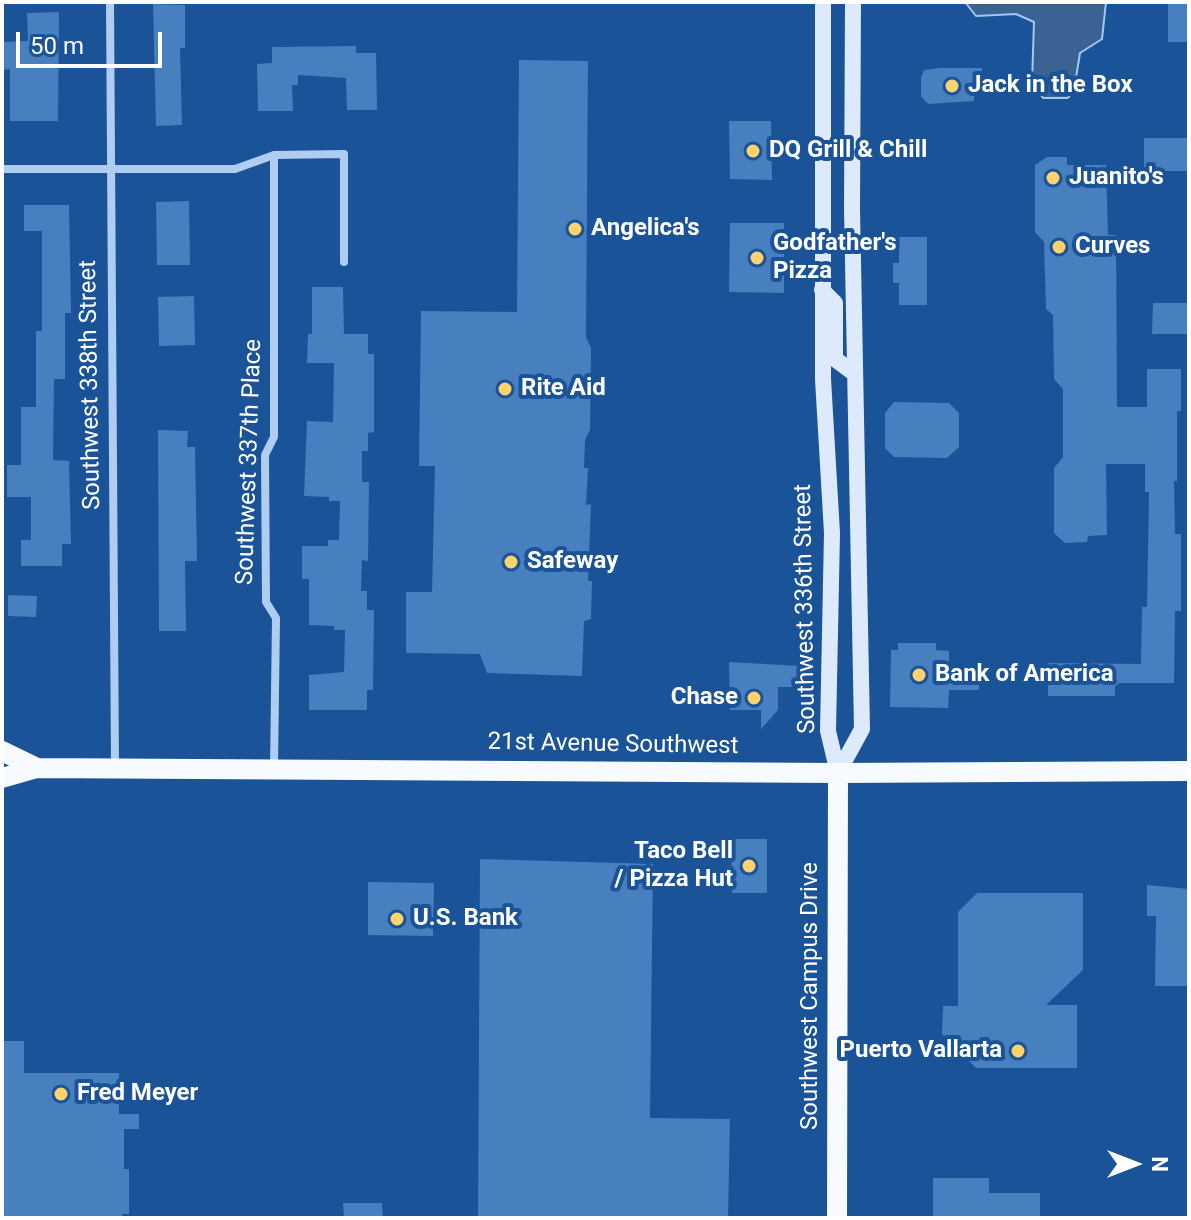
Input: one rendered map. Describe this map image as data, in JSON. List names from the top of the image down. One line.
{"streets":{"main road":["Southwest 336th Street","21st Avenue Southwest","Southwest Campus Drive"],"street":["Southwest 338th Street","Southwest 337th Place"]},"crossings":[["Southwest 338th Street","21st Avenue Southwest"],["Southwest 337th Place","21st Avenue Southwest"],["Southwest 336th Street","21st Avenue Southwest"],["Southwest 336th Street","Southwest Campus Drive"],["21st Avenue Southwest","Southwest Campus Drive"]],"places":["Jack in the Box","DQ Grill & Chill","Juanito's","Angelica's","Curves","Godfather's Pizza","Rite Aid","Safeway","Bank of America","Chase","Taco Bell / Pizza Hut","U.S. Bank","Puerto Vallarta","Fred Meyer"],"scale_bar":"50 m","north":"right"}
